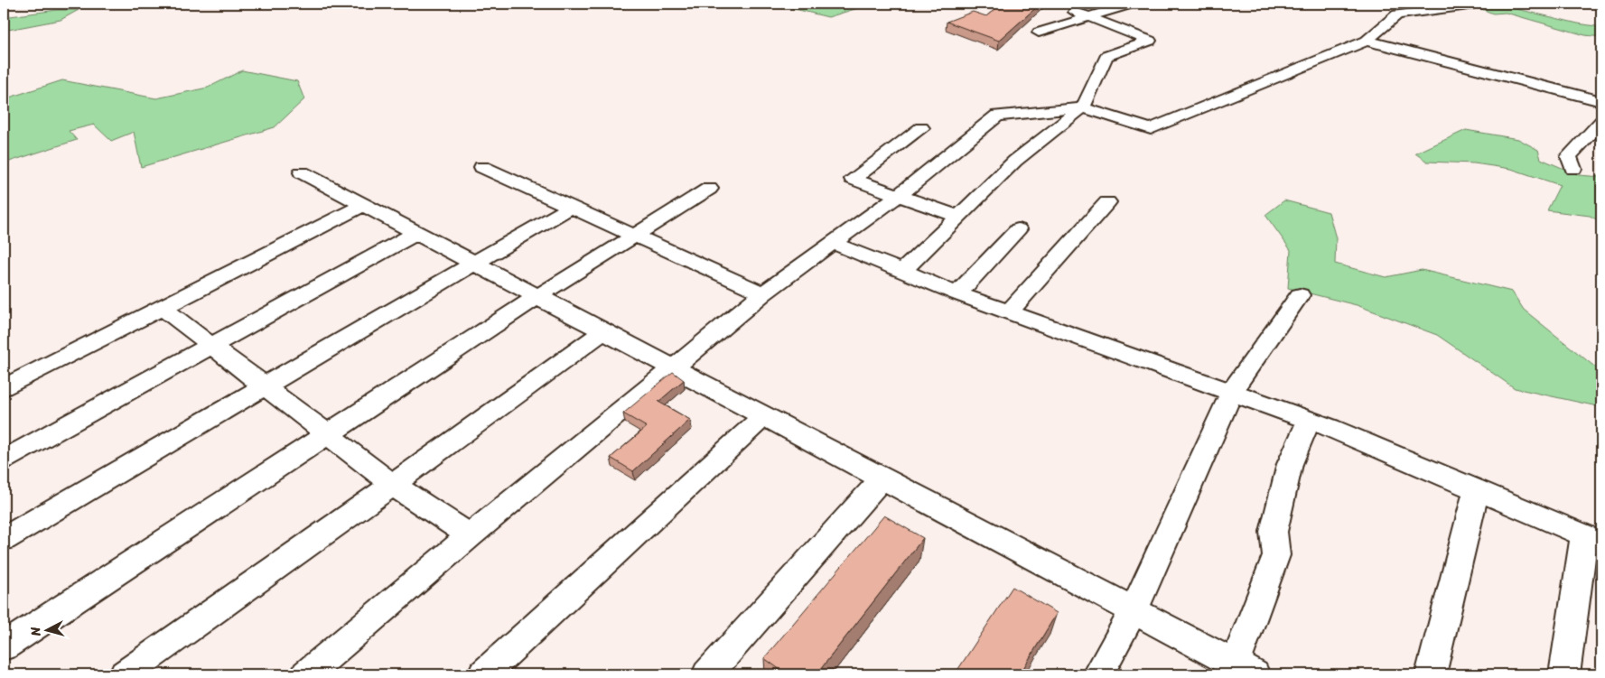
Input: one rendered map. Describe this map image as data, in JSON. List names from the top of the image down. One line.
{"north":"left"}
